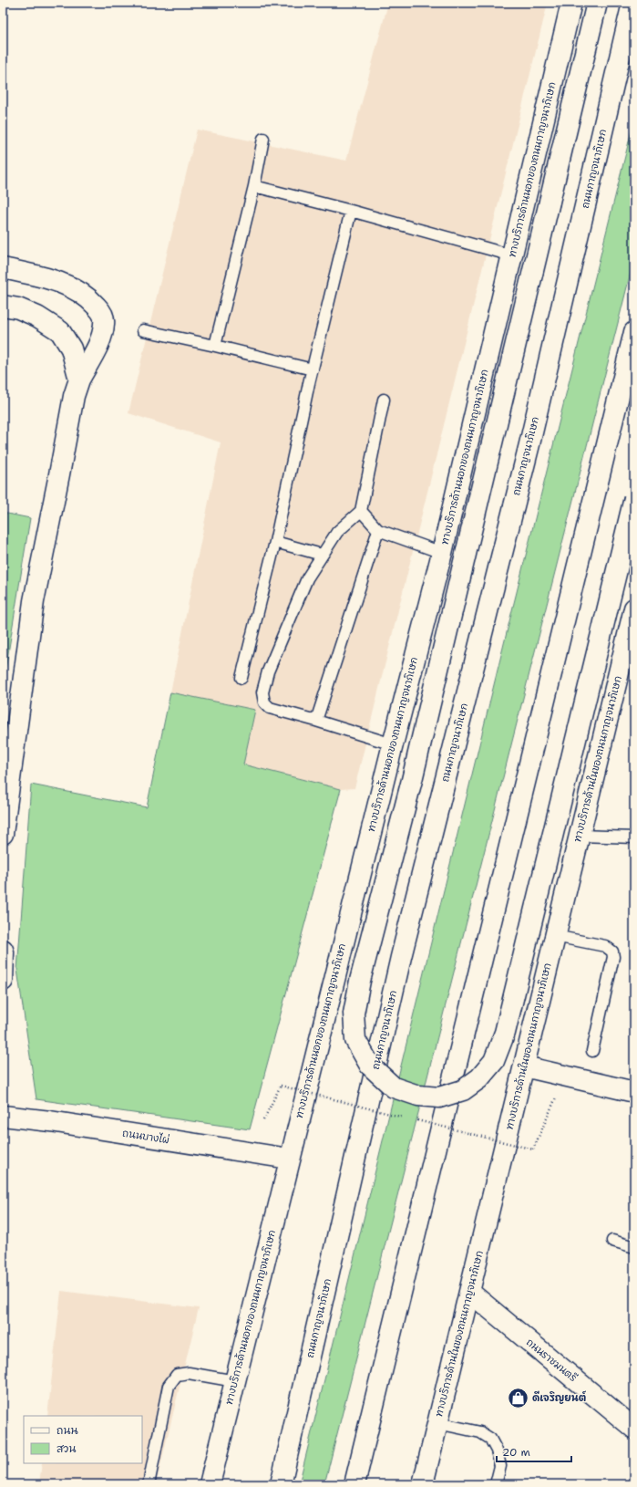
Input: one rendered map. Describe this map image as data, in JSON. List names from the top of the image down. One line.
{"streets":{"main road":["ถนนกาญจนาภิเษก","ทางบริการด้านนอกของถนนกาญจนาภิเษก","ทางบริการด้านในของถนนกาญจนาภิเษก","ถนนบางไผ่","ถนนราชมนตรี"]},"crossings":[["ทางบริการด้านนอกของถนนกาญจนาภิเษก","ถนนบางไผ่"],["ทางบริการด้านในของถนนกาญจนาภิเษก","ถนนราชมนตรี"]],"places":{"shop":["ดีเจริญยนต์"]},"legend":["ถนน","สวน"],"scale_bar":"20 m"}
